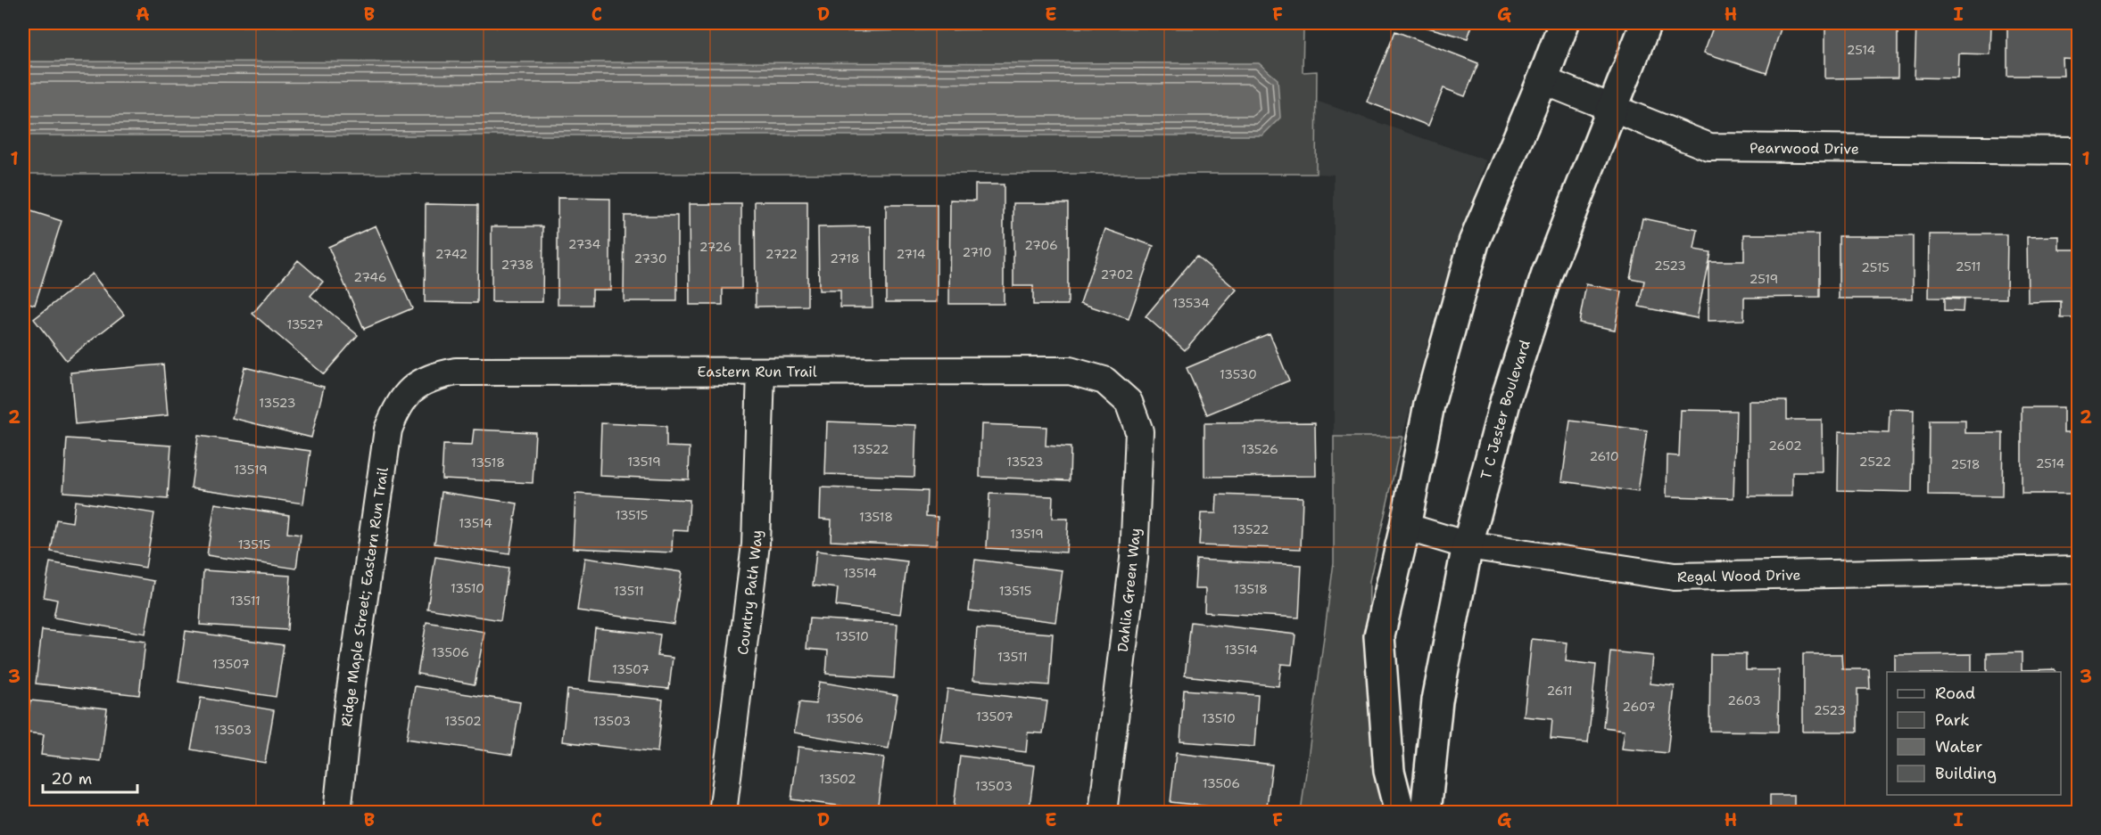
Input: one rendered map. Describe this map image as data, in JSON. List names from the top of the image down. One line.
{"streets":{"street":["Pearwood Drive","Eastern Run Trail","T C Jester Boulevard","Regal Wood Drive","Dahlia Green Way","Country Path Way","Ridge Maple Street; Eastern Run Trail"]},"crossings":[["Pearwood Drive","T C Jester Boulevard"],["Eastern Run Trail","Dahlia Green Way"],["Eastern Run Trail","Country Path Way"],["Eastern Run Trail","Ridge Maple Street; Eastern Run Trail"],["T C Jester Boulevard","Regal Wood Drive"]],"house_numbers":["2514","2734","2706","2726","2710","2742","2722","2714","2730","2718","2738","2523","2511","2515","2702","2746","2519","13534","13527","13530","13523","2602","13522","13526","2610","13519","13523","2522","13518","2514","2518","13519","13515","13518","13514","13522","13519","13515","13514","13510","13518","13511","13515","13511","13510","13514","13506","13511","13507","13507","2611","2603","2607","2523","13507","13506","13510","13502","13503","13503","13502","13506","13503"],"legend":["Road","Park","Water","Building"],"scale_bar":"20 m","grid":{"columns":["A","B","C","D","E","F","G","H","I"],"rows":["1","2","3"]}}
